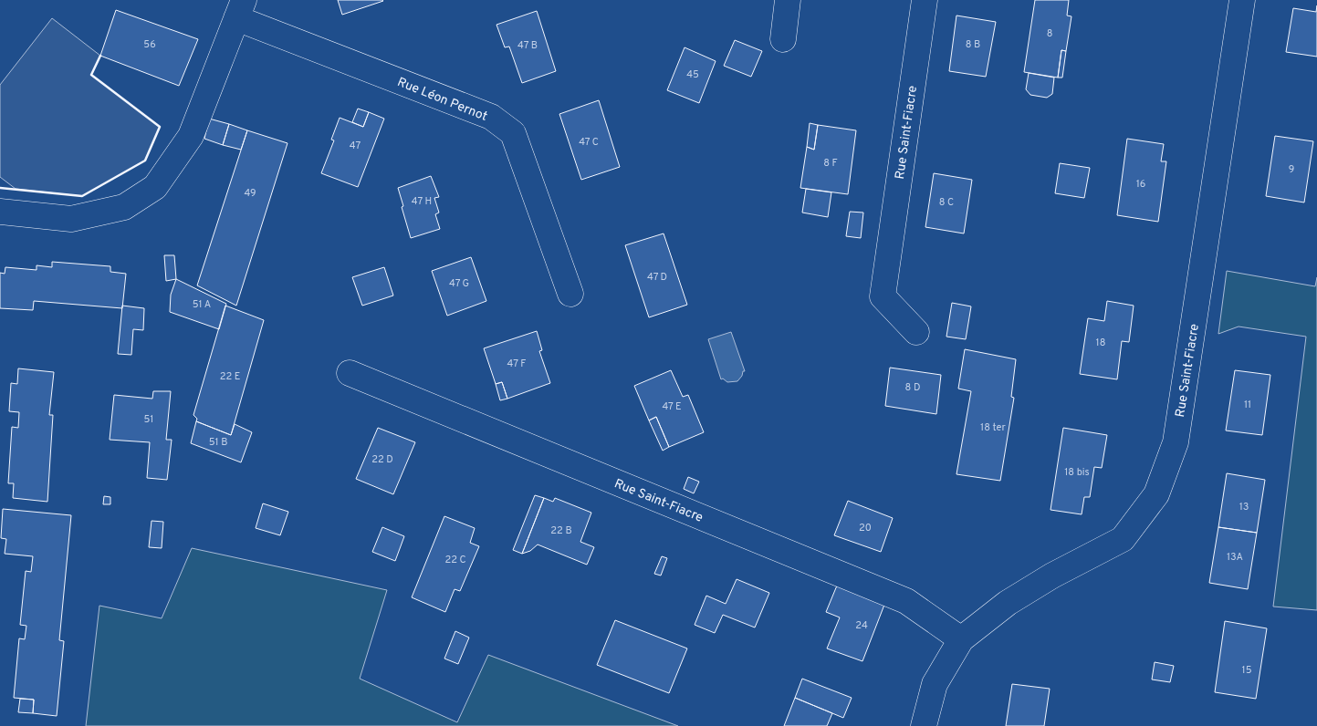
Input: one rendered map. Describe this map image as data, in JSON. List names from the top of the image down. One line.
{"streets":{"street":["Rue Léon Pernot","Rue Saint-Fiacre"]},"house_numbers":["8","56","8 B","47 B","45","47 C","47","8 F","9","16","49","47 H","8 C","47 D","47 G","51 A","18","47 F","22 E","8 D","11","47 E","51","18 ter","51 B","22 D","18 bis","13","20","22 B","13A","22 C","24","15"]}
